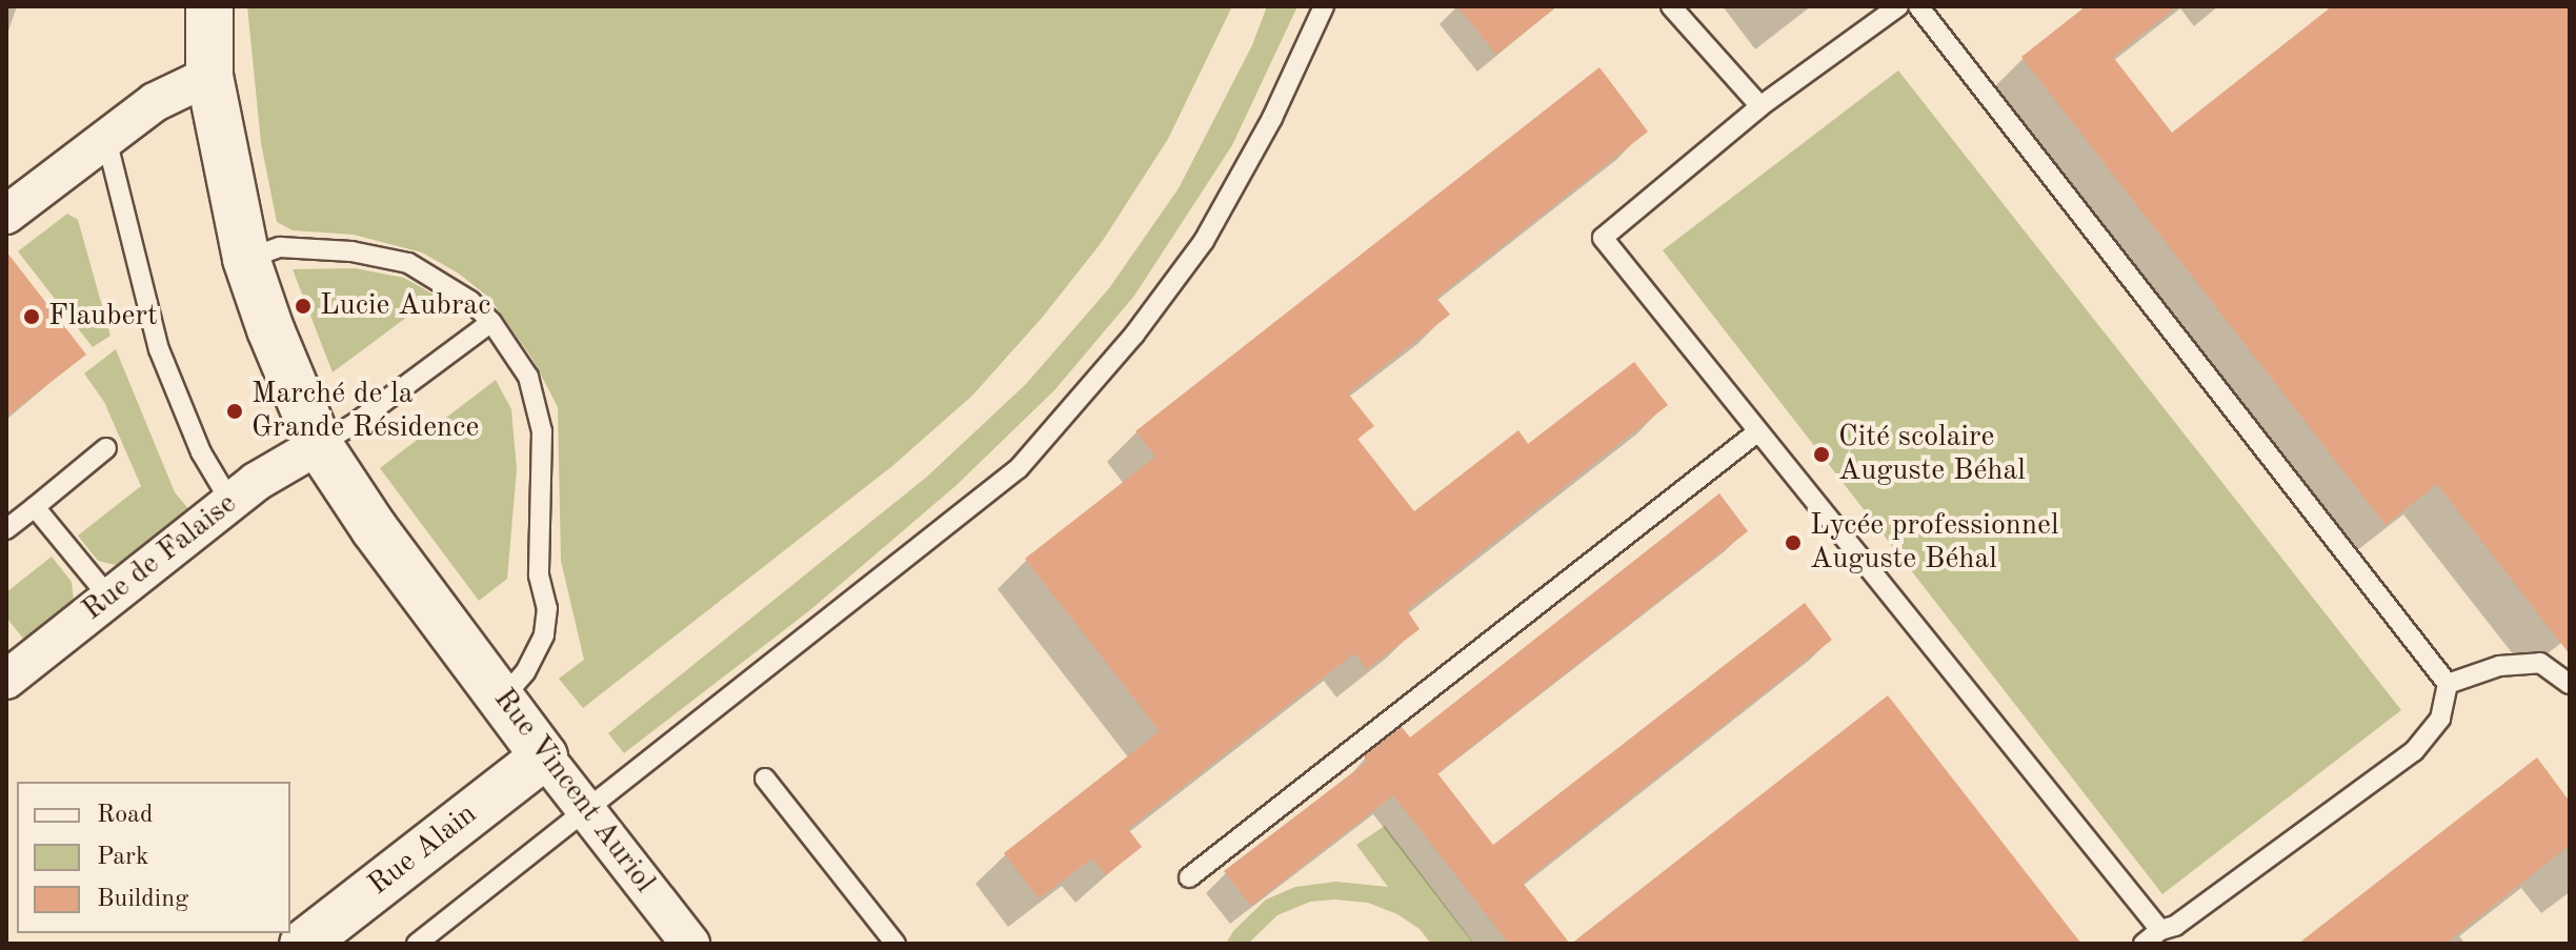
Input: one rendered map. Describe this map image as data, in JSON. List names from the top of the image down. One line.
{"streets":{"street":["Rue de Falaise","Rue Vincent Auriol","Rue Alain"]},"crossings":[["Rue de Falaise","Rue Vincent Auriol"],["Rue Vincent Auriol","Rue Alain"]],"places":["Lucie Aubrac","Flaubert","Marché de la Grande Résidence","Cité scolaire Auguste Béhal","Lycée professionnel Auguste Béhal"],"legend":["Road","Park","Building"]}
